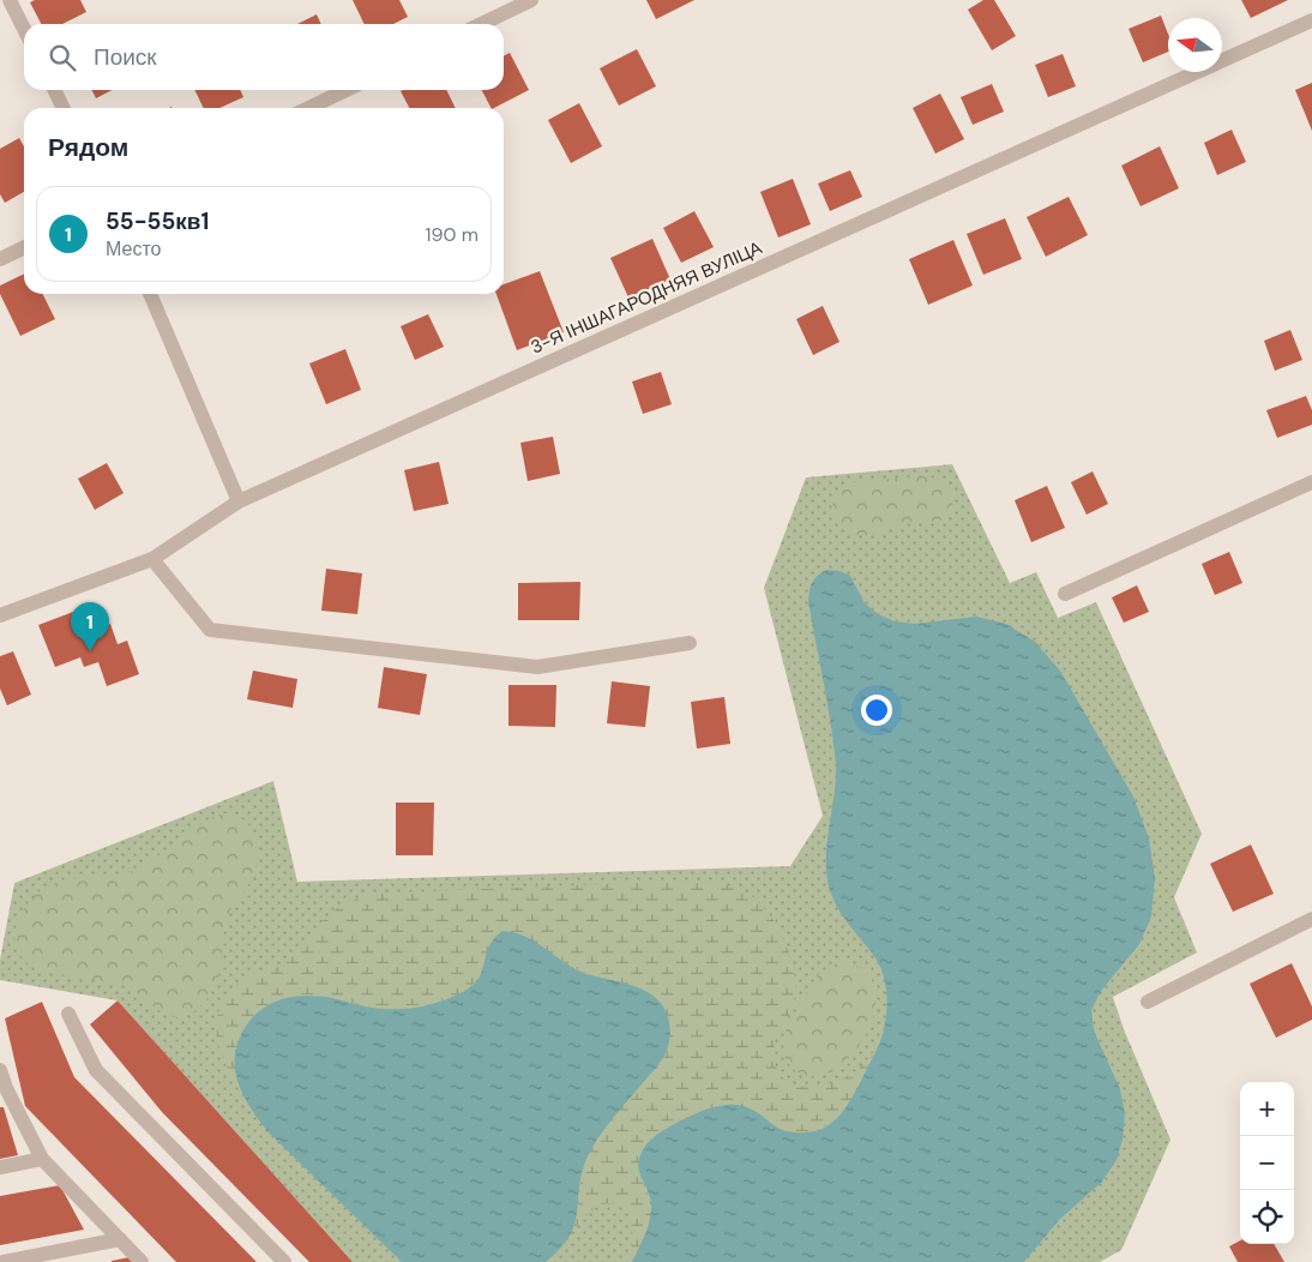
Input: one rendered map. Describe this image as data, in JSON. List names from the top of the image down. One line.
{"streets":{"street":["3-Я ІНШАГАРОДНЯЯ ВУЛІЦА"]},"north":"left","page":{"search":"Поиск","heading":"Рядом","list":[{"mark":"1","name":"55-55кв1","note":"Место","value":"190 m"}],"pins":"1","map_buttons":["+","−"]}}
